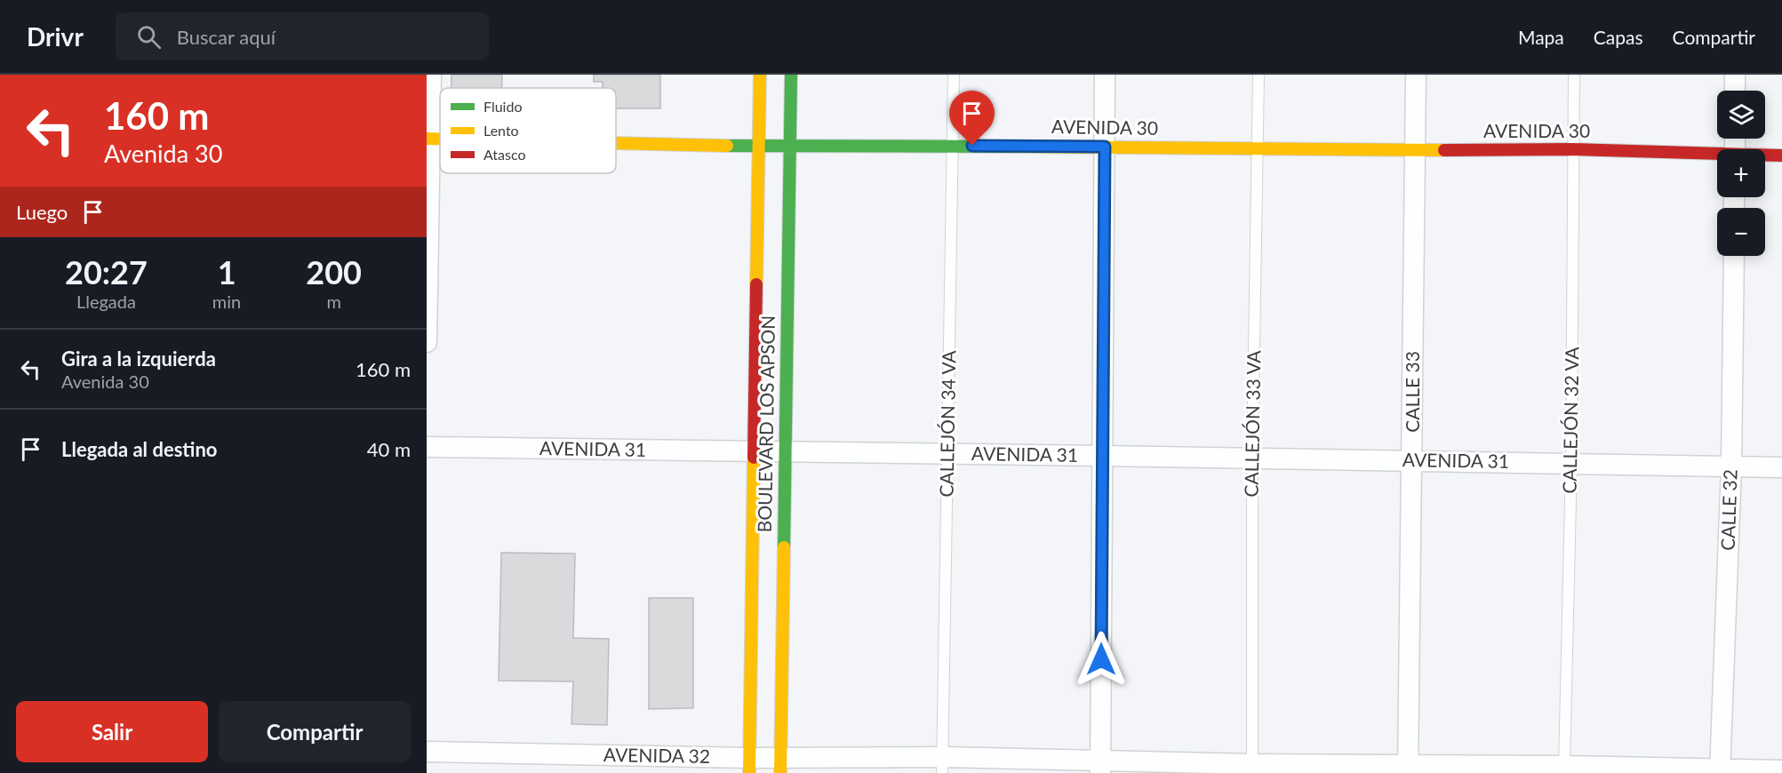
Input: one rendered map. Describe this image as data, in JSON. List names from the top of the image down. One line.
{"streets":{"main road":["AVENIDA 30","BOULEVARD LOS APSON"],"street":["CALLE 33","AVENIDA 31","CALLE 32","AVENIDA 32"],"lane":["CALLEJÓN 32 VA","CALLEJÓN 34 VA","CALLEJÓN 33 VA"]},"crossings":[["AVENIDA 30","CALLE 33"],["AVENIDA 30","CALLEJÓN 32 VA"],["AVENIDA 30","BOULEVARD LOS APSON"],["AVENIDA 30","CALLEJÓN 34 VA"],["AVENIDA 30","CALLEJÓN 33 VA"],["CALLE 33","AVENIDA 31"],["CALLE 33","AVENIDA 32"],["CALLEJÓN 32 VA","AVENIDA 31"],["CALLEJÓN 32 VA","AVENIDA 32"],["BOULEVARD LOS APSON","AVENIDA 31"],["BOULEVARD LOS APSON","AVENIDA 32"],["CALLEJÓN 34 VA","AVENIDA 31"],["CALLEJÓN 34 VA","AVENIDA 32"],["CALLEJÓN 33 VA","AVENIDA 31"],["CALLEJÓN 33 VA","AVENIDA 32"],["AVENIDA 31","CALLE 32"],["CALLE 32","AVENIDA 32"]],"legend":["Fluido","Lento","Atasco"],"page":{"header":"Drivr","search":"Buscar aquí","nav":["Mapa","Capas","Compartir"],"turn":["160 m","Avenida 30"],"map_buttons":["+","−"],"then":"Luego","eta":["20:27","Llegada","1","min","200","m"],"list":[{"name":"Gira a la izquierda","note":"Avenida 30","value":"160 m"},{"name":"Llegada al destino","value":"40 m"}],"buttons":["Salir","Compartir"]}}
